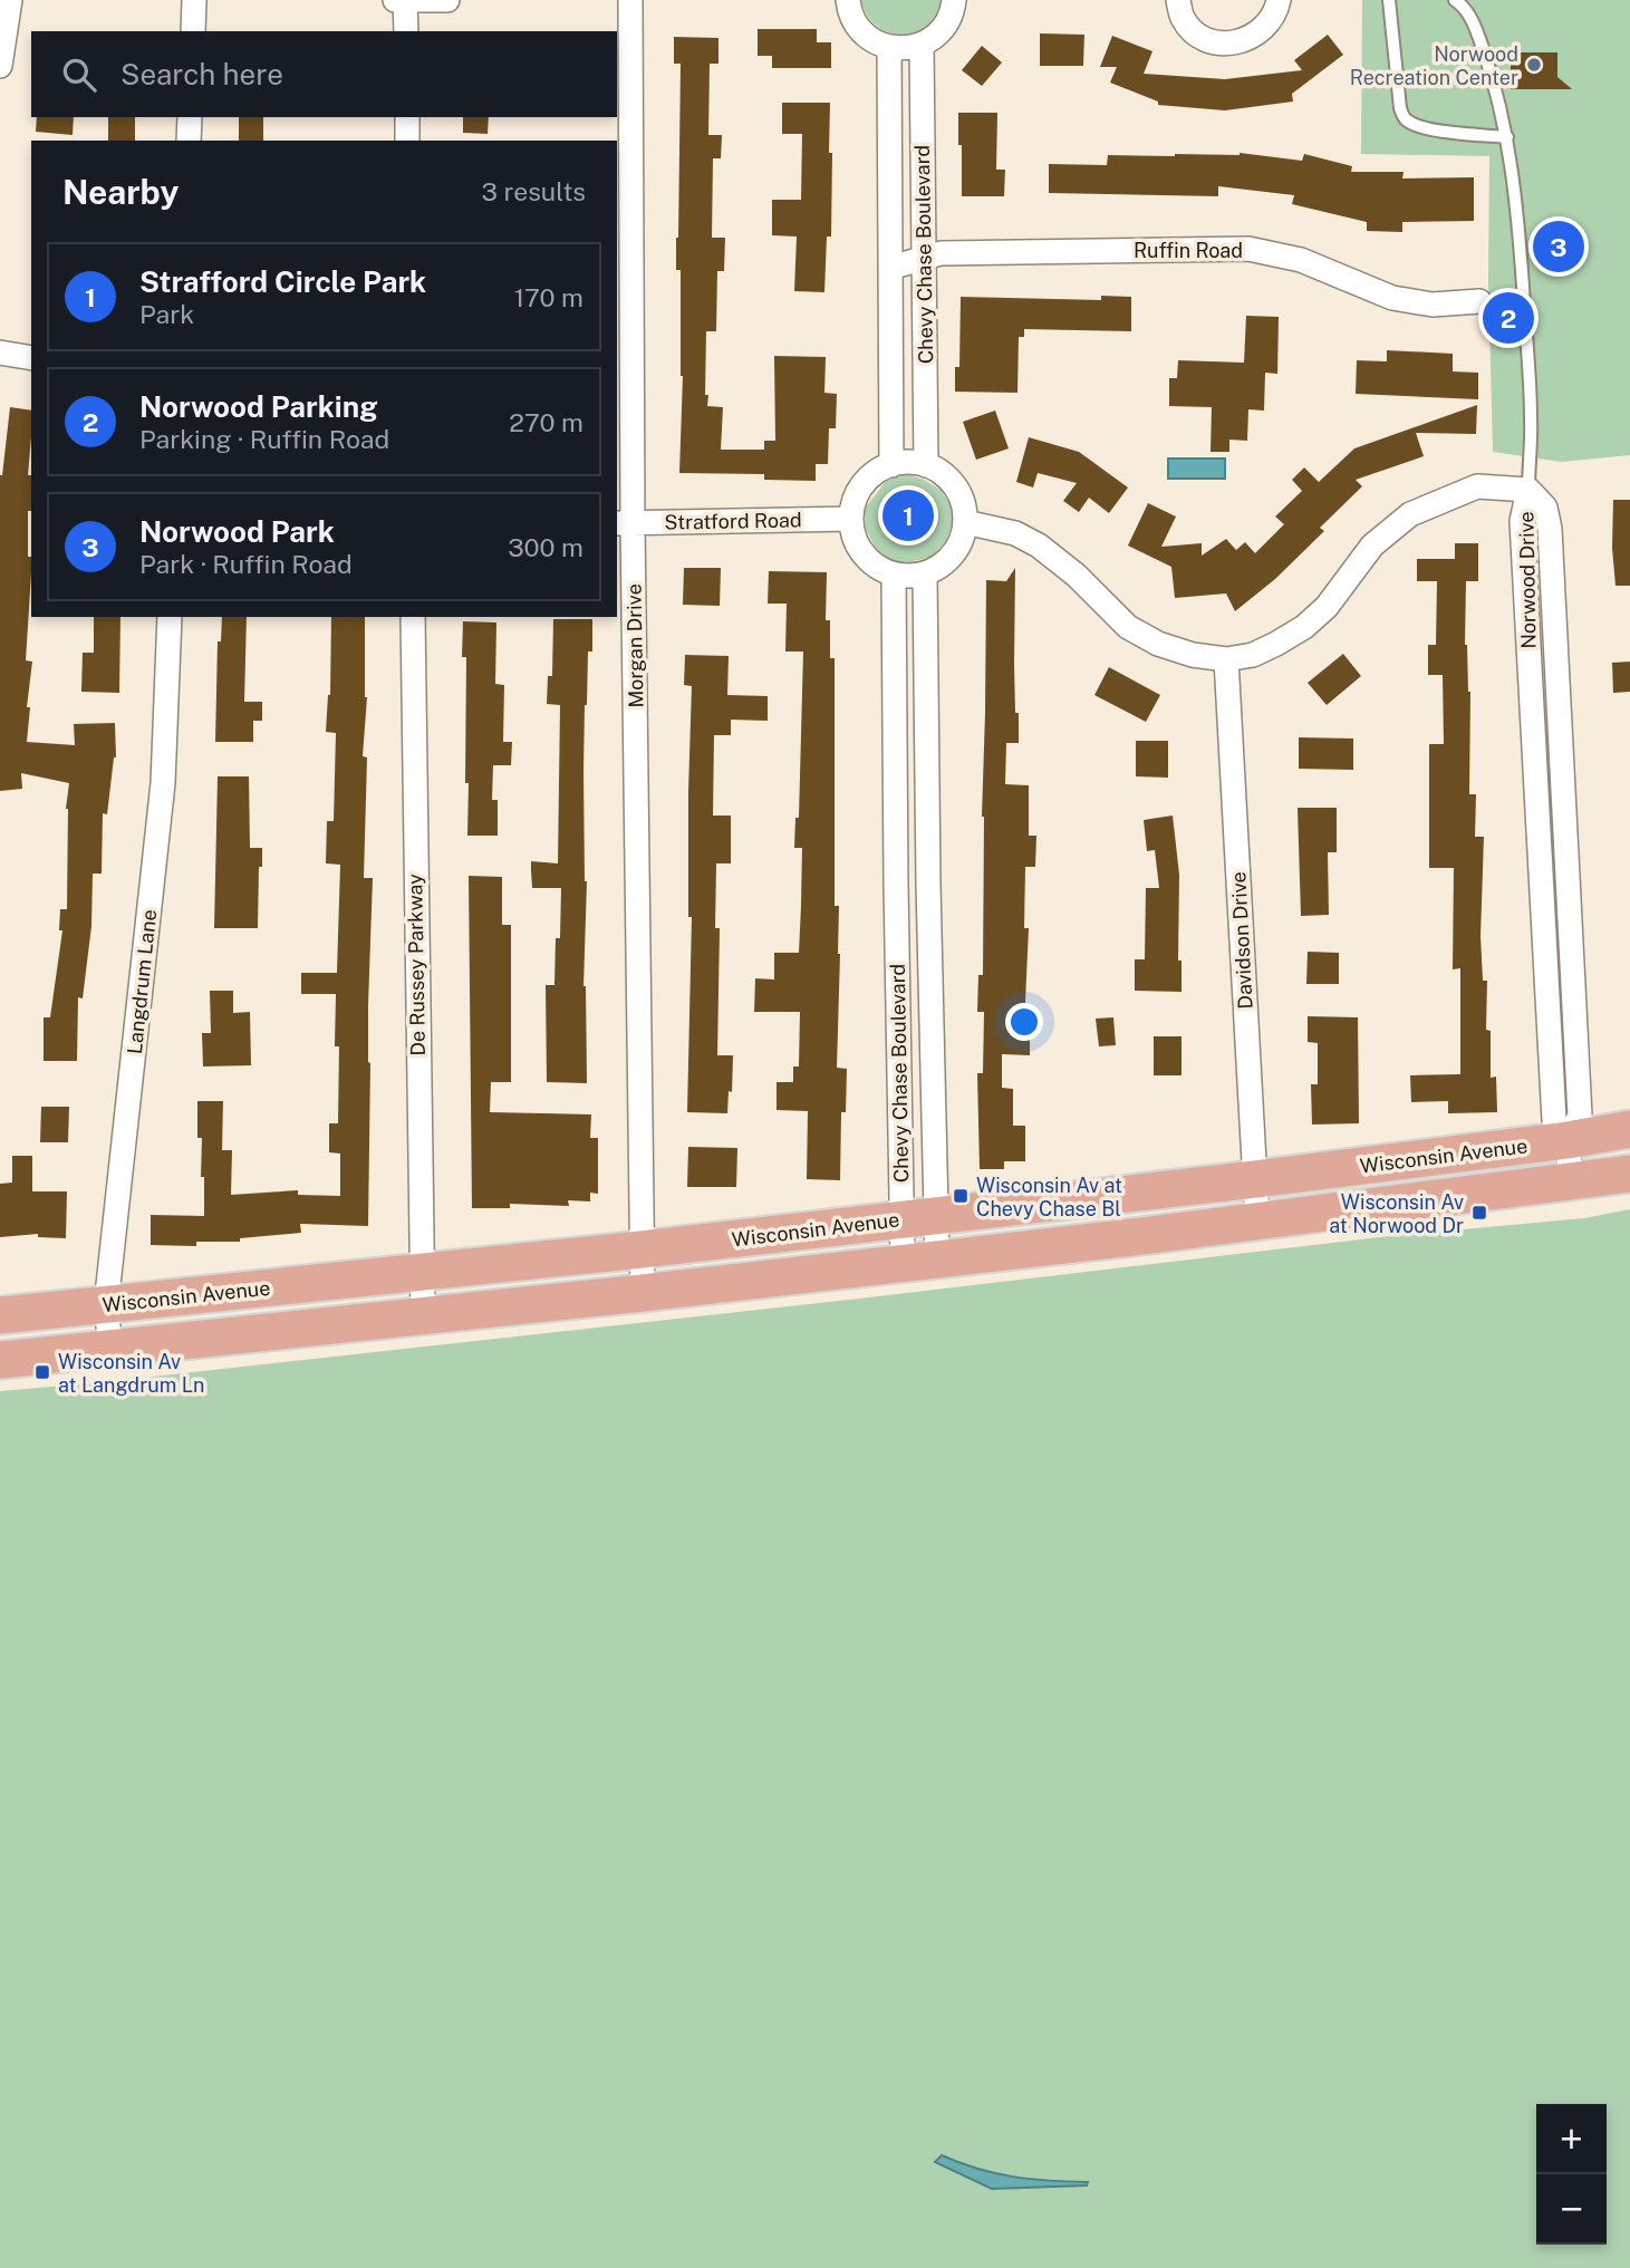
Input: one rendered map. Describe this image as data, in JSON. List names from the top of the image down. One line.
{"streets":{"main road":["Wisconsin Avenue"],"street":["Ruffin Road","Chevy Chase Boulevard","Stratford Road","Norwood Drive","Morgan Drive","Davidson Drive","De Russey Parkway","Langdrum Lane"]},"crossings":[["Ruffin Road","Chevy Chase Boulevard"],["Chevy Chase Boulevard","Stratford Road"],["Chevy Chase Boulevard","Wisconsin Avenue"],["Stratford Road","Morgan Drive"],["Norwood Drive","Wisconsin Avenue"],["Morgan Drive","Wisconsin Avenue"],["Davidson Drive","Wisconsin Avenue"],["De Russey Parkway","Wisconsin Avenue"],["Langdrum Lane","Wisconsin Avenue"]],"places":{"other":["Norwood Recreation Center"],"transit":["Wisconsin Av at Chevy Chase Bl","Wisconsin Av at Norwood Dr","Wisconsin Av at Langdrum Ln"]},"page":{"search":"Search here","heading":["Nearby","3 results"],"pins":["3","2","1"],"list":[{"mark":"1","name":"Strafford Circle Park","note":"Park","value":"170 m"},{"mark":"2","name":"Norwood Parking","note":"Parking · Ruffin Road","value":"270 m"},{"mark":"3","name":"Norwood Park","note":"Park · Ruffin Road","value":"300 m"}],"map_buttons":["+","−"]}}
